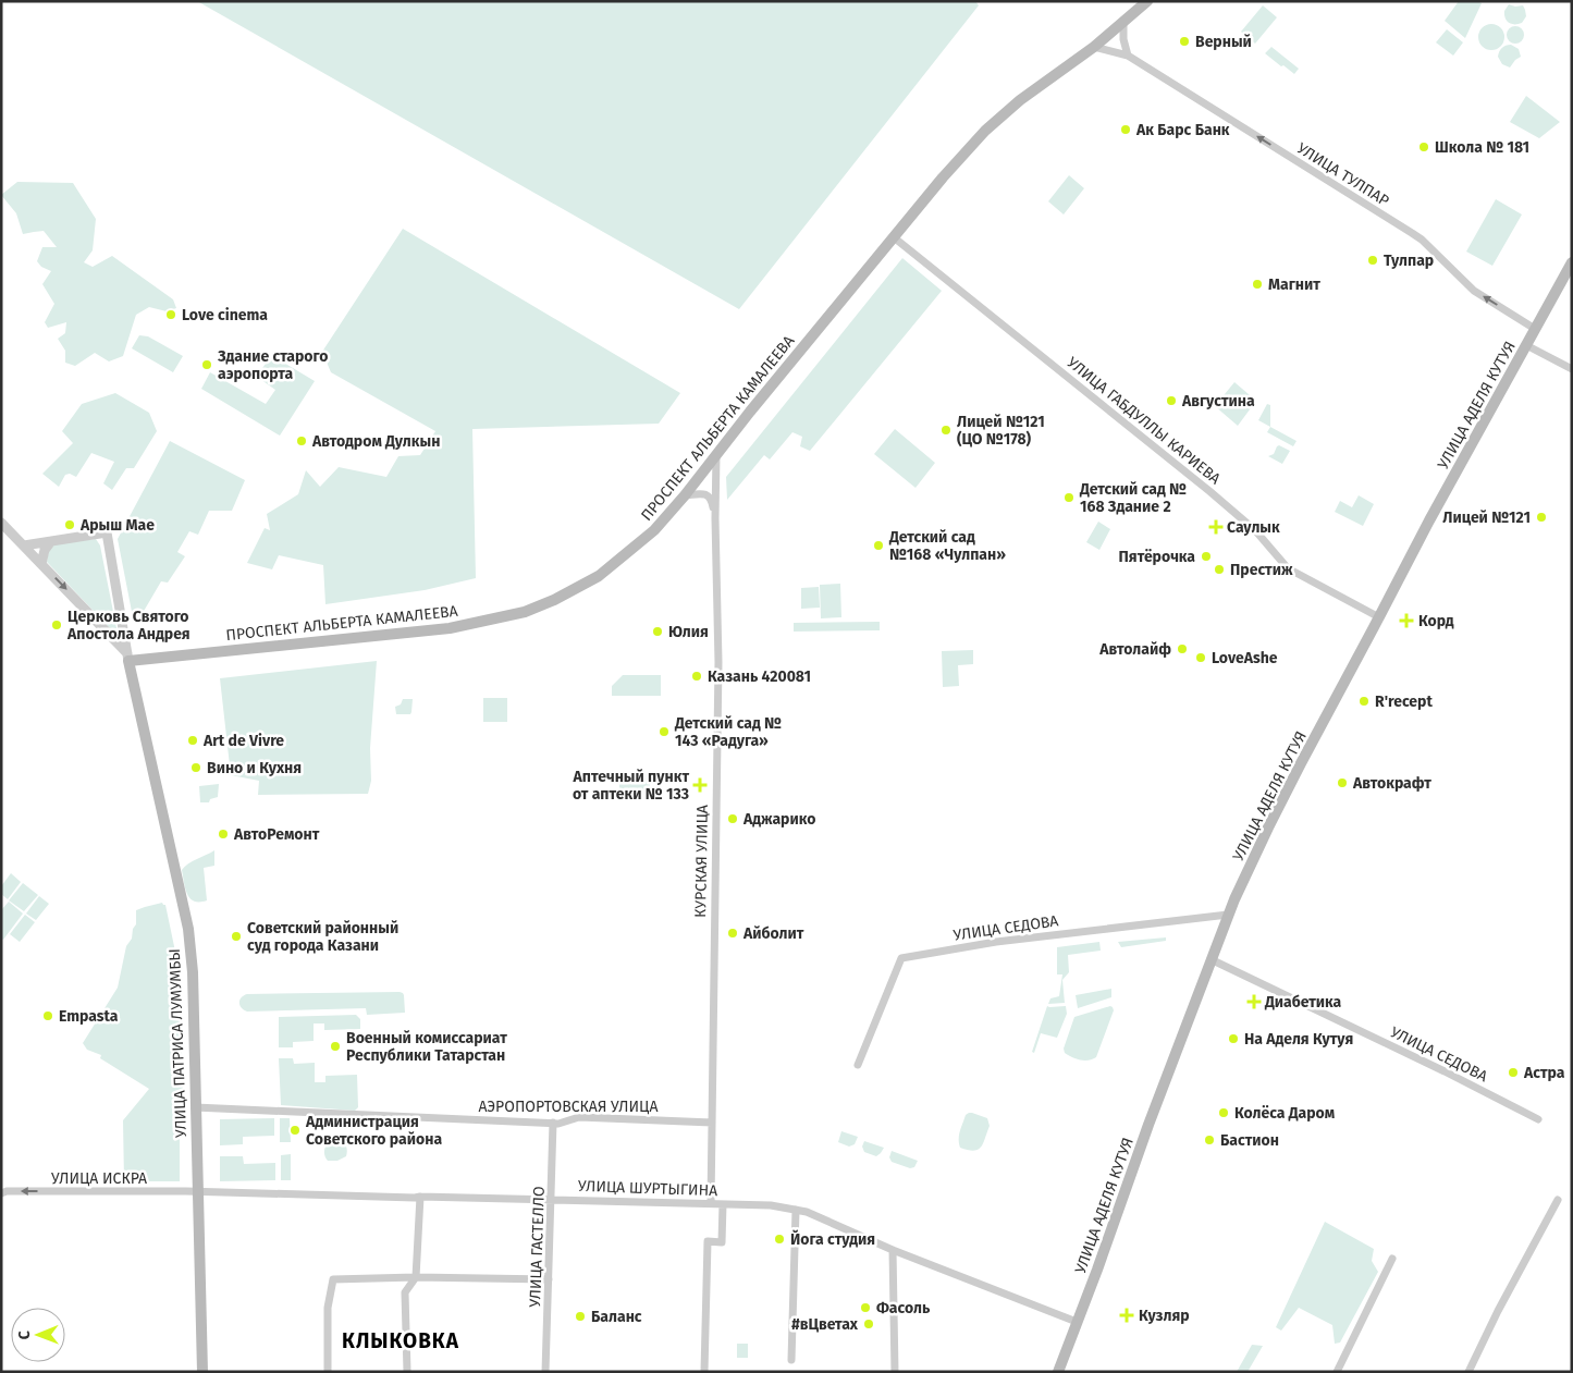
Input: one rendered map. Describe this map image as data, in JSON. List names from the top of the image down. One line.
{"streets":{"main road":["УЛИЦА АДЕЛЯ КУТУЯ","ПРОСПЕКТ АЛЬБЕРТА КАМАЛЕЕВА","УЛИЦА ПАТРИСА ЛУМУМБЫ"],"street":["УЛИЦА ТУЛПАР","УЛИЦА ГАБДУЛЛЫ КАРИЕВА","КУРСКАЯ УЛИЦА","УЛИЦА СЕДОВА","АЭРОПОРТОВСКАЯ УЛИЦА","УЛИЦА ИСКРА","УЛИЦА ШУРТЫГИНА","УЛИЦА ГАСТЕЛЛО"]},"crossings":[["УЛИЦА ТУЛПАР","УЛИЦА АДЕЛЯ КУТУЯ"],["УЛИЦА ТУЛПАР","ПРОСПЕКТ АЛЬБЕРТА КАМАЛЕЕВА"],["УЛИЦА АДЕЛЯ КУТУЯ","УЛИЦА ГАБДУЛЛЫ КАРИЕВА"],["УЛИЦА АДЕЛЯ КУТУЯ","УЛИЦА СЕДОВА"],["УЛИЦА АДЕЛЯ КУТУЯ","УЛИЦА ШУРТЫГИНА"],["УЛИЦА ГАБДУЛЛЫ КАРИЕВА","ПРОСПЕКТ АЛЬБЕРТА КАМАЛЕЕВА"],["ПРОСПЕКТ АЛЬБЕРТА КАМАЛЕЕВА","КУРСКАЯ УЛИЦА"],["ПРОСПЕКТ АЛЬБЕРТА КАМАЛЕЕВА","УЛИЦА ПАТРИСА ЛУМУМБЫ"],["КУРСКАЯ УЛИЦА","АЭРОПОРТОВСКАЯ УЛИЦА"],["КУРСКАЯ УЛИЦА","УЛИЦА ШУРТЫГИНА"],["УЛИЦА ПАТРИСА ЛУМУМБЫ","АЭРОПОРТОВСКАЯ УЛИЦА"],["УЛИЦА ПАТРИСА ЛУМУМБЫ","УЛИЦА ИСКРА"],["УЛИЦА ПАТРИСА ЛУМУМБЫ","УЛИЦА ШУРТЫГИНА"],["АЭРОПОРТОВСКАЯ УЛИЦА","УЛИЦА ГАСТЕЛЛО"],["УЛИЦА ИСКРА","УЛИЦА ШУРТЫГИНА"],["УЛИЦА ШУРТЫГИНА","УЛИЦА ГАСТЕЛЛО"]],"one_way":["УЛИЦА ТУЛПАР","УЛИЦА ИСКРА"],"districts":["КЛЫКОВКА"],"places":{"other":["Верный","Ак Барс Банк","Школа № 181","Тулпар","Магнит","Love cinema","Здание старого аэропорта","Августина","Лицей №121 (ЦО №178)","Автодром Дулкын","Детский сад № 168 Здание 2","Лицей №121","Арыш Мае","Детский сад №168 «Чулпан»","Пятёрочка","Престиж","Церковь Святого Апостола Андрея","Юлия","Автолайф","LoveAshe","Казань 420081","R'recept","Детский сад № 143 «Радуга»","Art de Vivre","Вино и Кухня","Автокрафт","Аджарико","АвтоРемонт","Айболит","Советский районный суд города Казани","Empasta","На Аделя Кутуя","Военный комиссариат Республики Татарстан","Астра","Колёса Даром","Администрация Советского района","Бастион","Йога студия","Фасоль","Баланс","#вЦветах"],"health":["Саулык","Корд","Аптечный пункт от аптеки № 133","Диабетика","Кузляр"]},"north":"left"}
